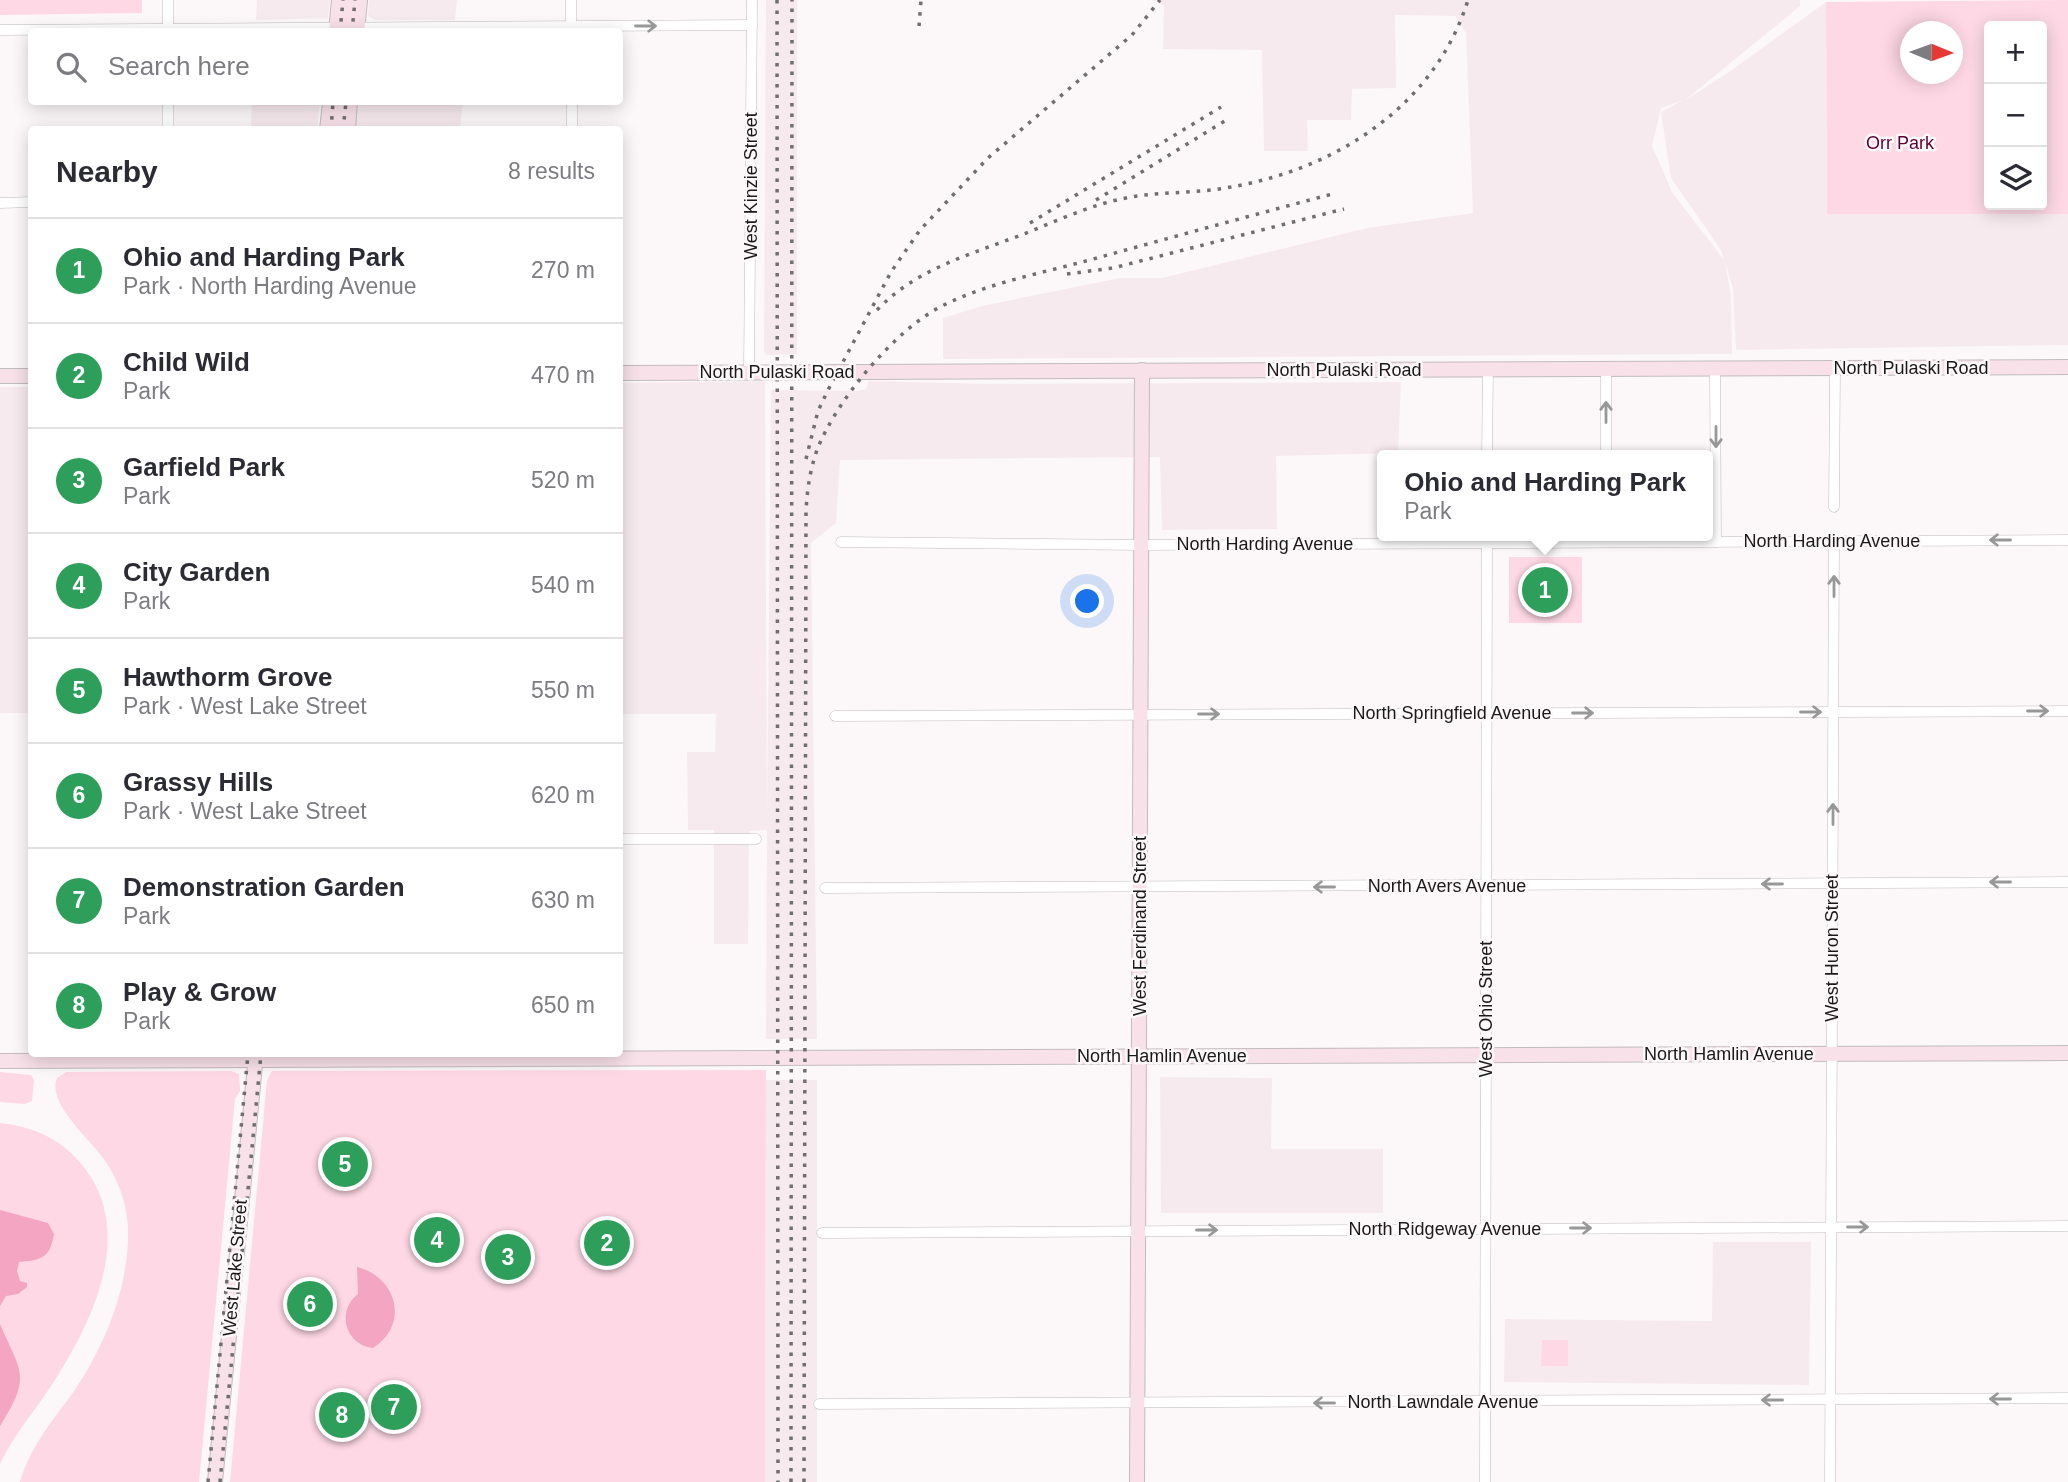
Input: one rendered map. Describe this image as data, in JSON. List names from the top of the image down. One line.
{"streets":{"street":["West Kinzie Street","North Pulaski Road","North Harding Avenue","North Springfield Avenue","North Avers Avenue","West Ferdinand Street","West Huron Street","West Ohio Street","North Hamlin Avenue","North Ridgeway Avenue","West Lake Street","North Lawndale Avenue"]},"crossings":[["West Kinzie Street","North Pulaski Road"],["North Pulaski Road","West Ferdinand Street"],["North Harding Avenue","West Ferdinand Street"],["North Harding Avenue","West Huron Street"],["North Springfield Avenue","West Ferdinand Street"],["North Springfield Avenue","West Huron Street"],["North Springfield Avenue","West Ohio Street"],["North Avers Avenue","West Ferdinand Street"],["North Avers Avenue","West Huron Street"],["North Avers Avenue","West Ohio Street"],["West Ferdinand Street","North Hamlin Avenue"],["West Ferdinand Street","North Ridgeway Avenue"],["West Ferdinand Street","North Lawndale Avenue"],["West Huron Street","North Hamlin Avenue"],["West Huron Street","North Ridgeway Avenue"],["West Huron Street","North Lawndale Avenue"],["West Ohio Street","North Hamlin Avenue"],["West Ohio Street","North Ridgeway Avenue"],["West Ohio Street","North Lawndale Avenue"],["North Hamlin Avenue","West Lake Street"]],"one_way":["North Springfield Avenue","North Avers Avenue","West Huron Street","North Ridgeway Avenue","North Lawndale Avenue"],"parks":["Orr Park"],"north":"right","page":{"map_buttons":["+","−"],"search":"Search here","heading":["Nearby","8 results"],"list":[{"mark":"1","name":"Ohio and Harding Park","note":"Park · North Harding Avenue","value":"270 m"},{"mark":"2","name":"Child Wild","note":"Park","value":"470 m"},{"mark":"3","name":"Garfield Park","note":"Park","value":"520 m"},{"mark":"4","name":"City Garden","note":"Park","value":"540 m"},{"mark":"5","name":"Hawthorm Grove","note":"Park · West Lake Street","value":"550 m"},{"mark":"6","name":"Grassy Hills","note":"Park · West Lake Street","value":"620 m"},{"mark":"7","name":"Demonstration Garden","note":"Park","value":"630 m"},{"mark":"8","name":"Play & Grow","note":"Park","value":"650 m"}],"popup":["Ohio and Harding Park","Park"],"pins":["1","5","4","2","3","6","7","8"]}}
